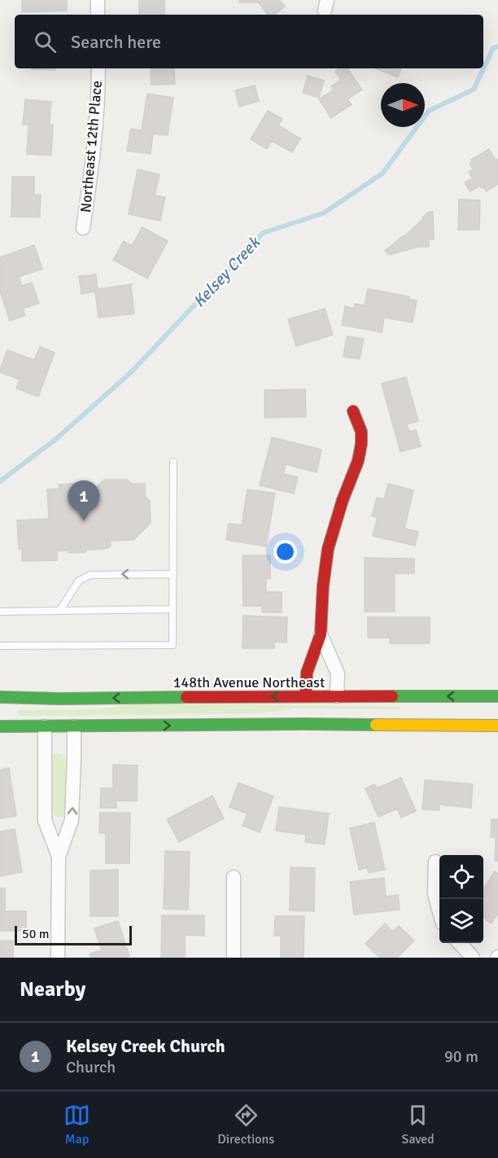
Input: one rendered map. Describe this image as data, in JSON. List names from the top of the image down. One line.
{"streets":{"main road":["148th Avenue Northeast"],"street":["Northeast 12th Place"]},"water":["Kelsey Creek"],"scale_bar":"50 m","north":"right","page":{"search":"Search here","pins":"1","scale":"50 m","heading":"Nearby","list":[{"mark":"1","name":"Kelsey Creek Church","note":"Church","value":"90 m"}],"nav":["Map","Directions","Saved"]}}
